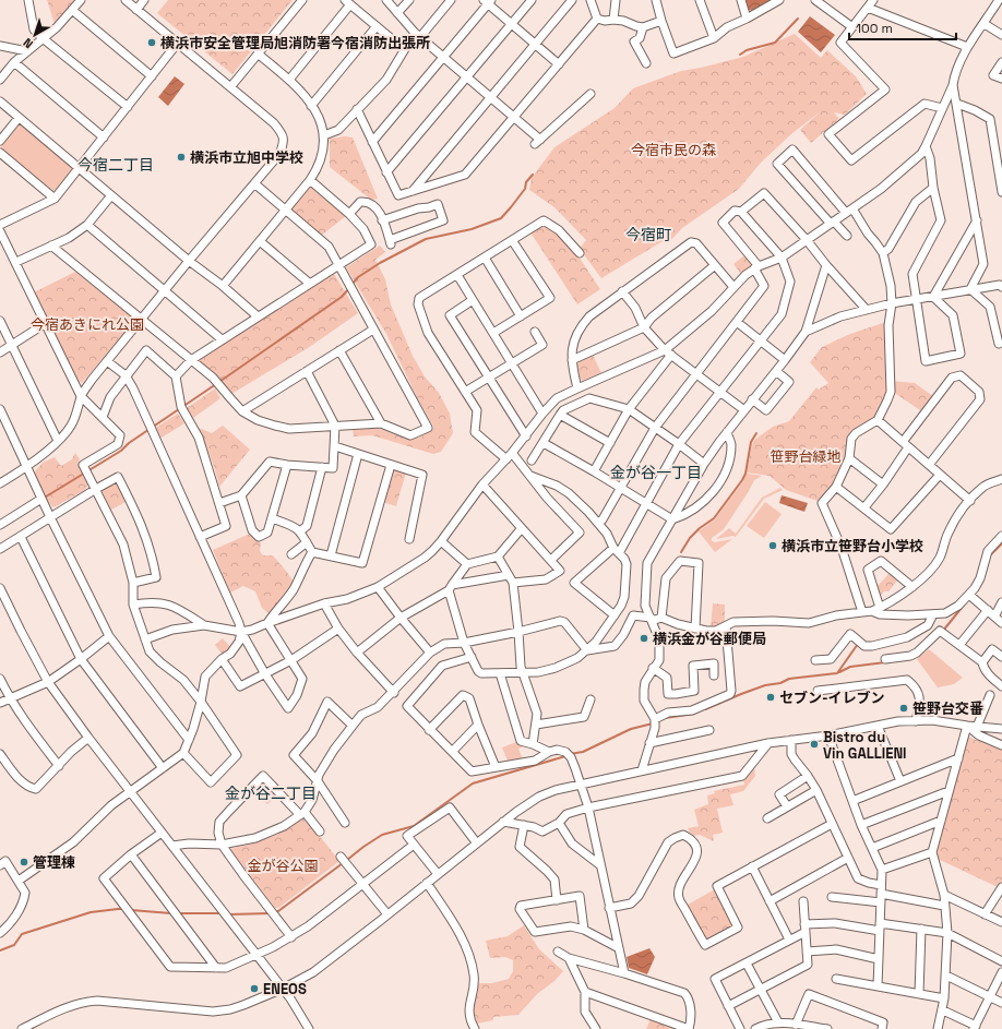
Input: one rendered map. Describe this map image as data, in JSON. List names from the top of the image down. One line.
{"districts":["今宿二丁目","今宿町","金が谷一丁目","金が谷二丁目"],"parks":["今宿市民の森","今宿あきにれ公園","笹野台緑地","金が谷公園"],"places":["横浜市安全管理局旭消防署今宿消防出張所","横浜市立旭中学校","横浜市立笹野台小学校","横浜金が谷郵便局","セブン-イレブン","笹野台交番","Bistro du Vin GALLIENI","管理棟","ENEOS"],"scale_bar":"100 m","north":"bottom left"}
